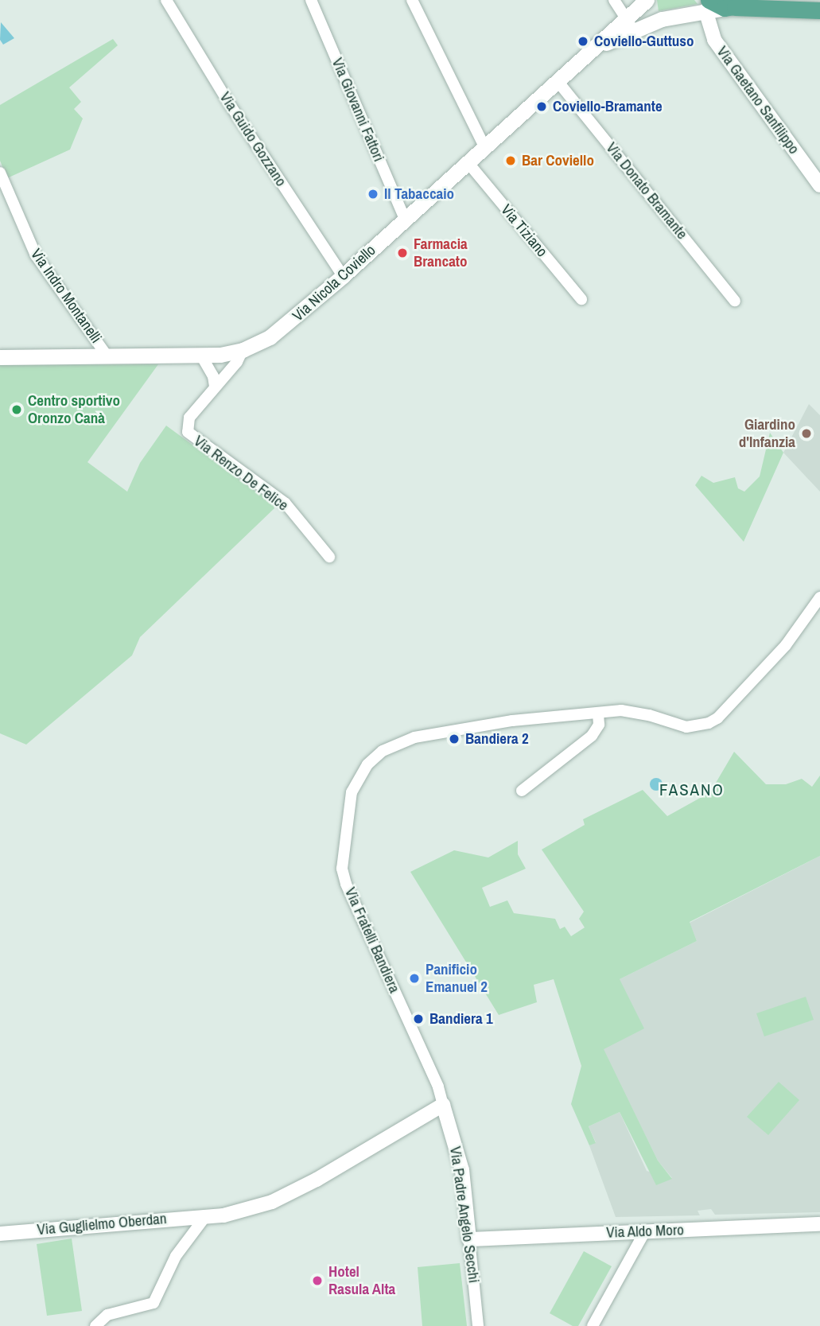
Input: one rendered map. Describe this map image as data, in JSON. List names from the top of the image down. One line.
{"streets":{"main road":["Via Nicola Coviello"],"street":["Via Gaetano Sanfilippo","Via Giovanni Fattori","Via Guido Gozzano","Via Donato Bramante","Via Tiziano","Via Indro Montanelli","Via Renzo De Felice","Via Fratelli Bandiera","Via Padre Angelo Secchi","Via Guglielmo Oberdan","Via Aldo Moro"]},"crossings":[["Via Giovanni Fattori","Via Nicola Coviello"],["Via Guido Gozzano","Via Nicola Coviello"],["Via Donato Bramante","Via Nicola Coviello"],["Via Tiziano","Via Nicola Coviello"],["Via Nicola Coviello","Via Indro Montanelli"],["Via Fratelli Bandiera","Via Padre Angelo Secchi"],["Via Padre Angelo Secchi","Via Aldo Moro"]],"districts":["FASANO"],"places":["Coviello-Guttuso","Coviello-Bramante","Bar Coviello","Il Tabaccaio","Farmacia Brancato","Centro sportivo Oronzo Canà","Giardino d'Infanzia","Bandiera 2","Panificio Emanuel 2","Bandiera 1","Hotel Rasula Alta"]}
